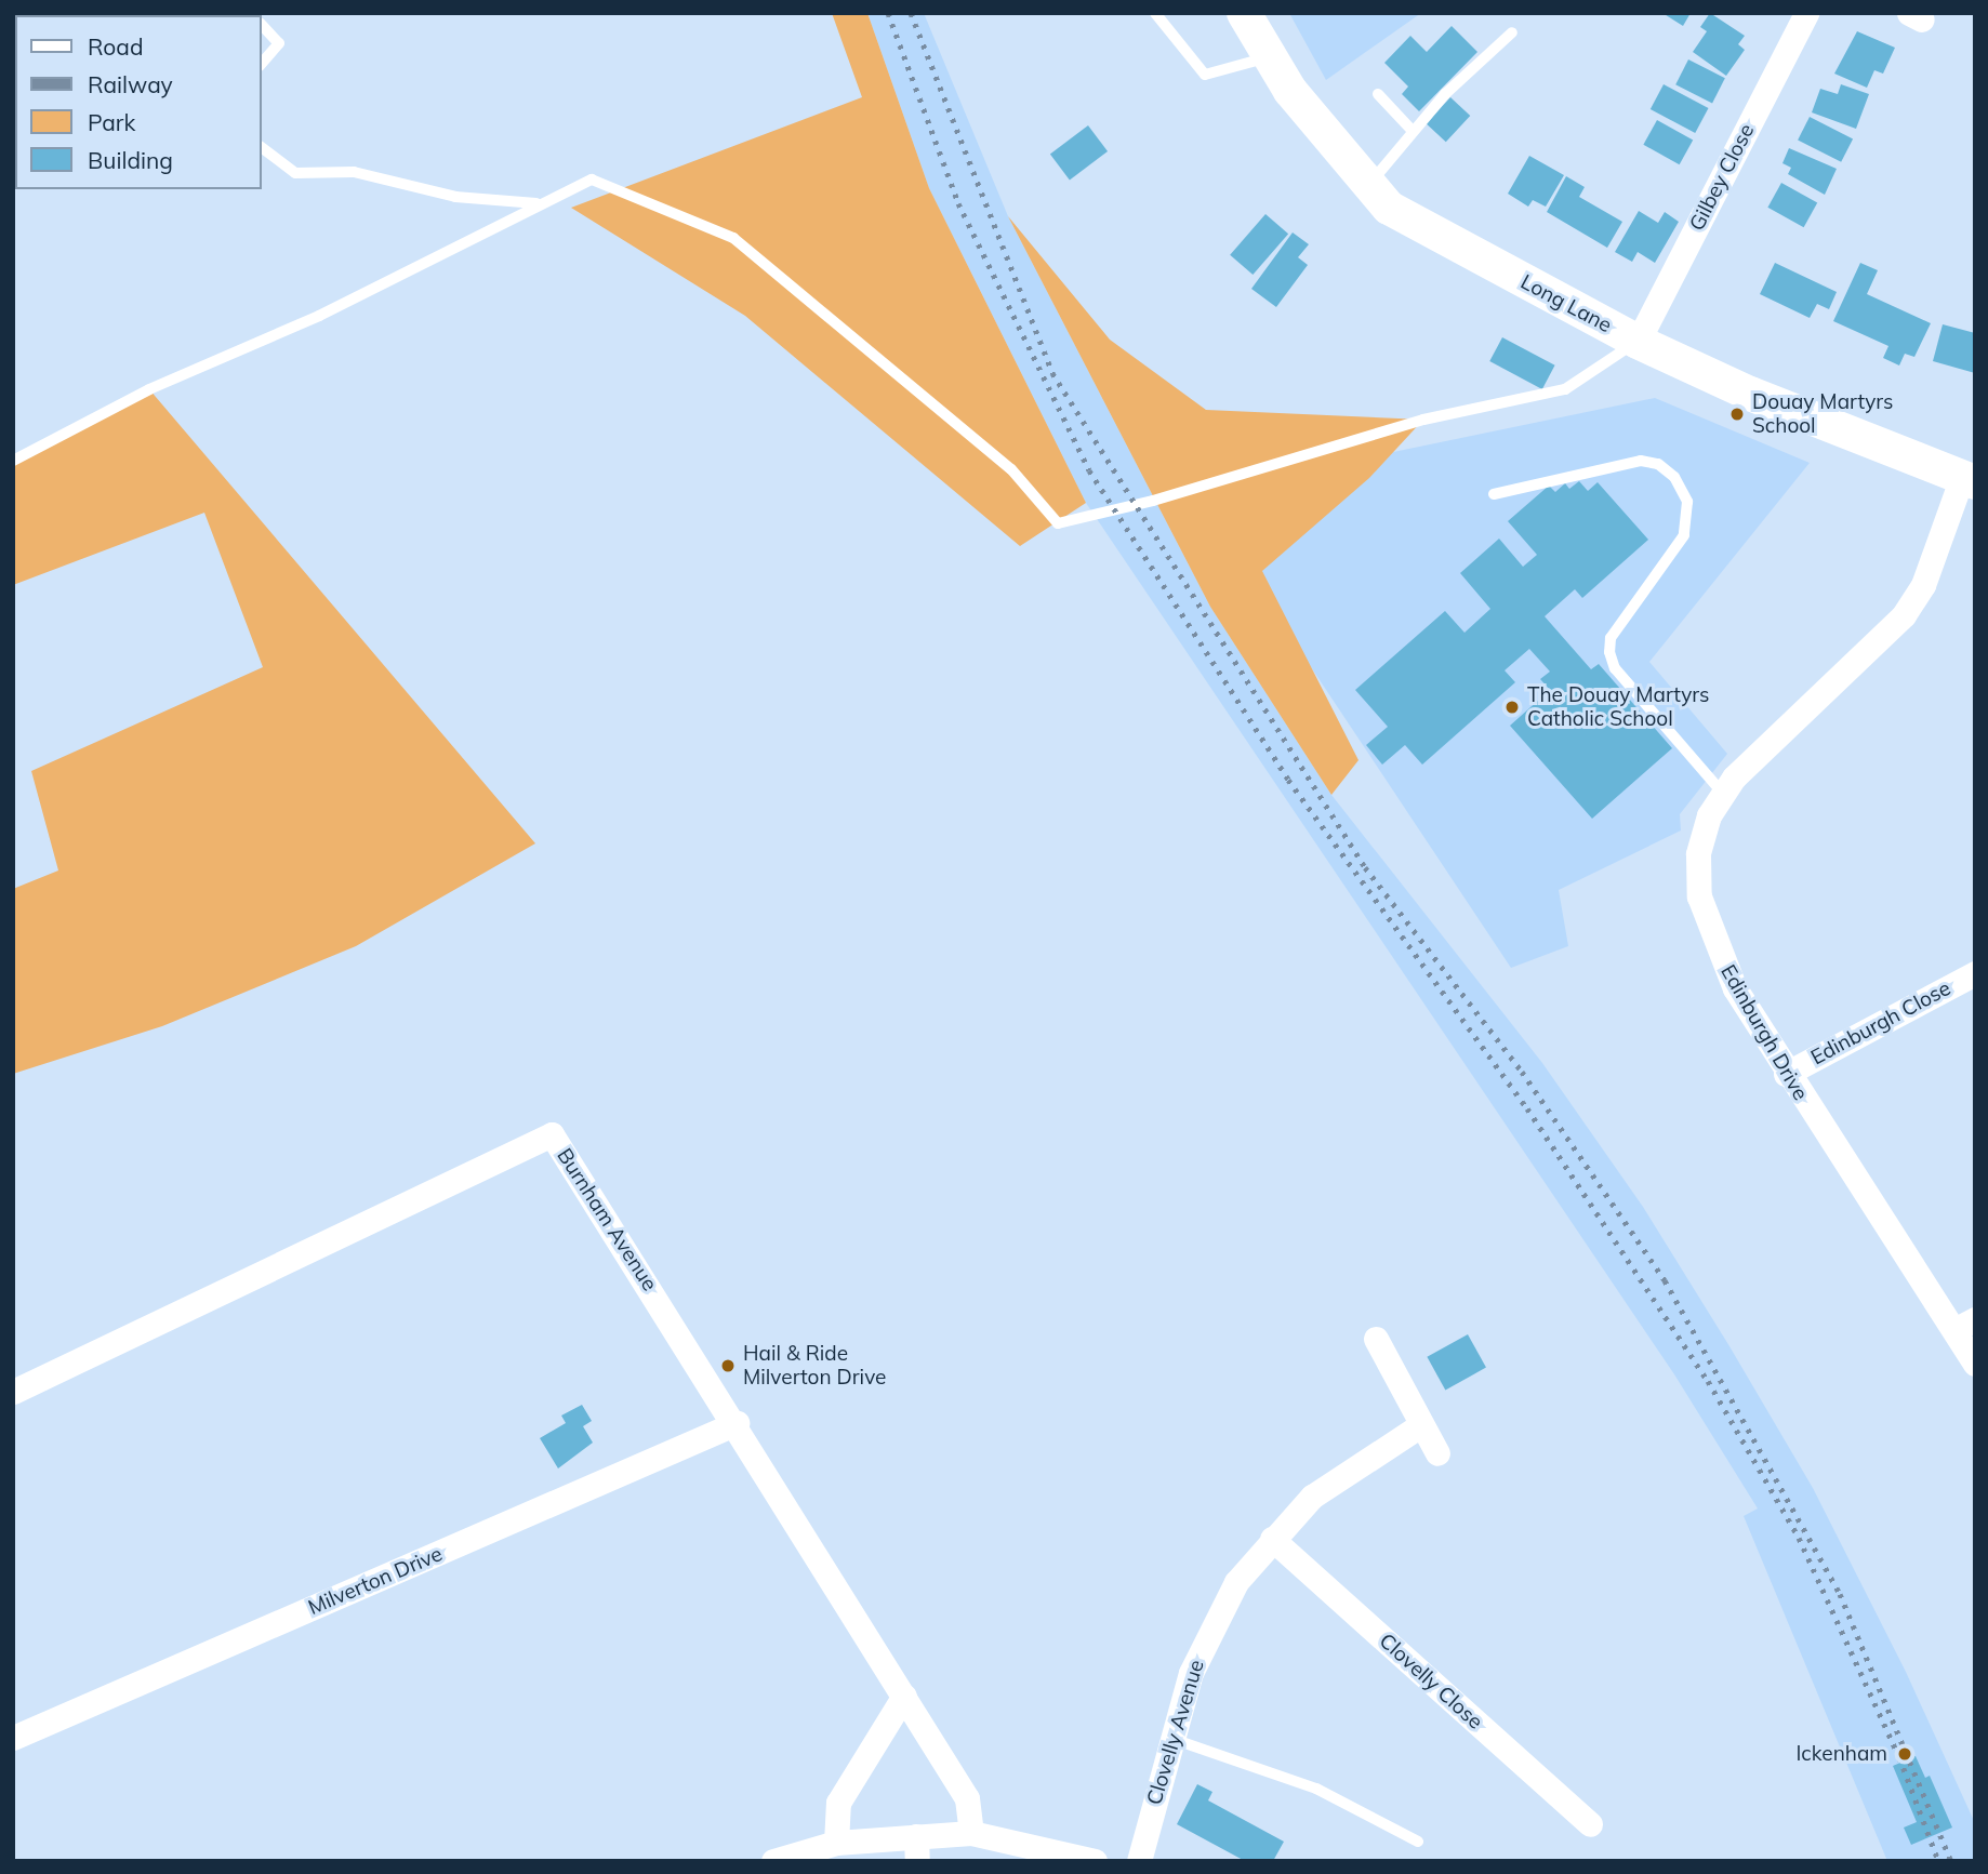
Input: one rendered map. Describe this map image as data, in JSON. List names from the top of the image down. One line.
{"streets":{"main road":["Long Lane"],"street":["Gilbey Close","Edinburgh Close","Edinburgh Drive","Burnham Avenue","Milverton Drive","Clovelly Close","Clovelly Avenue"]},"crossings":[["Gilbey Close","Long Lane"],["Long Lane","Edinburgh Drive"],["Edinburgh Close","Edinburgh Drive"],["Burnham Avenue","Milverton Drive"],["Clovelly Close","Clovelly Avenue"]],"places":["Douay Martyrs School","The Douay Martyrs Catholic School","Hail & Ride Milverton Drive","Ickenham"],"legend":["Road","Railway","Park","Building"]}
